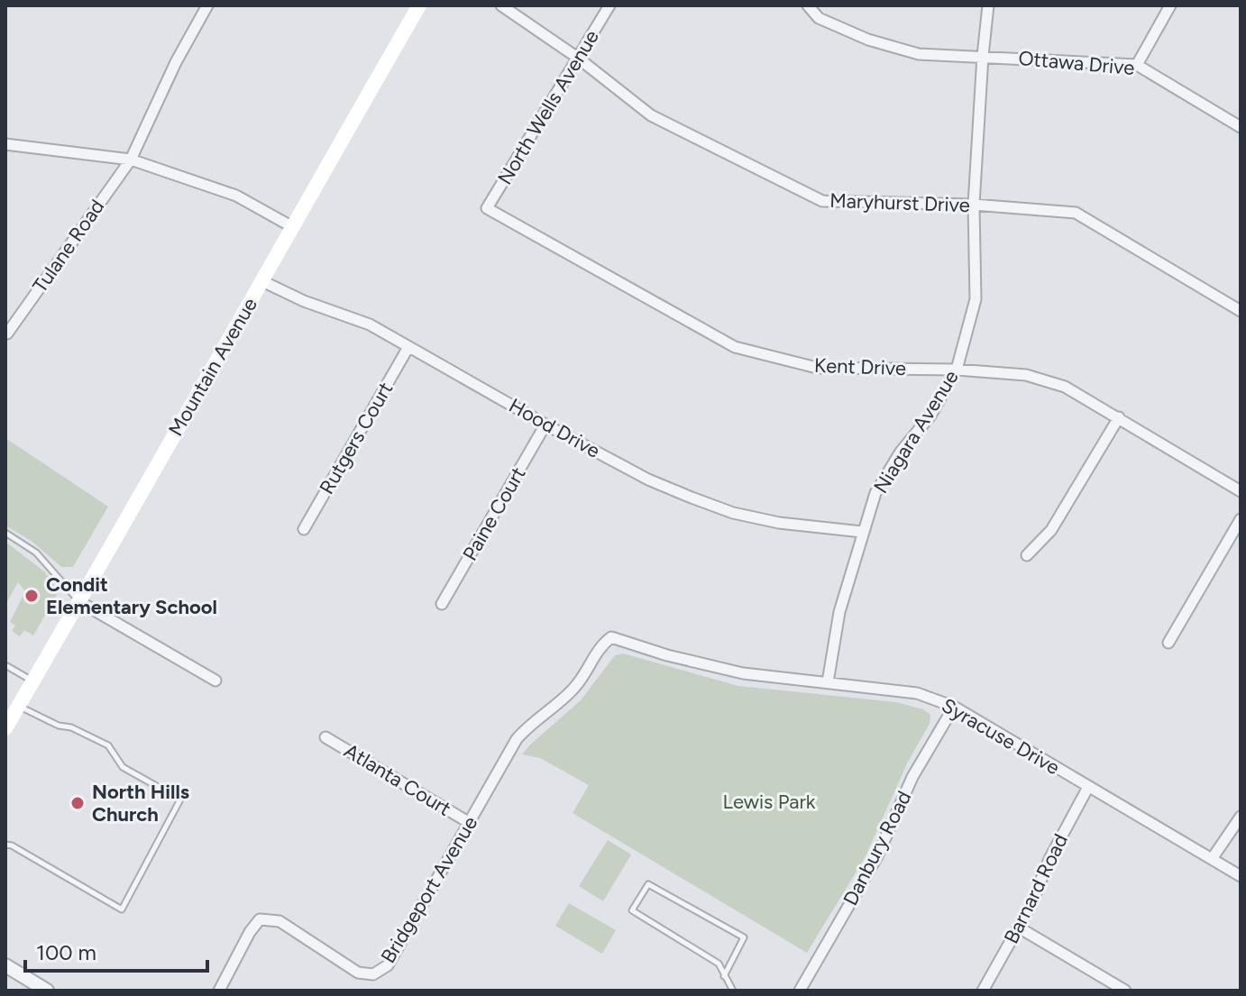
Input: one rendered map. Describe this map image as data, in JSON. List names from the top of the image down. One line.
{"streets":{"main road":["Mountain Avenue"],"street":["Ottawa Drive","North Wells Avenue","Maryhurst Drive","Tulane Road","Kent Drive","Hood Drive","Niagara Avenue","Rutgers Court","Paine Court","Syracuse Drive","Atlanta Court","Danbury Road","Barnard Road","Bridgeport Avenue"]},"crossings":[["Ottawa Drive","Niagara Avenue"],["North Wells Avenue","Maryhurst Drive"],["North Wells Avenue","Kent Drive"],["Maryhurst Drive","Niagara Avenue"],["Mountain Avenue","Hood Drive"],["Kent Drive","Niagara Avenue"],["Hood Drive","Niagara Avenue"],["Hood Drive","Rutgers Court"],["Hood Drive","Paine Court"],["Niagara Avenue","Syracuse Drive"],["Syracuse Drive","Danbury Road"],["Syracuse Drive","Barnard Road"],["Syracuse Drive","Bridgeport Avenue"],["Atlanta Court","Bridgeport Avenue"]],"parks":["Lewis Park"],"places":["Condit Elementary School","North Hills Church"],"scale_bar":"100 m"}
